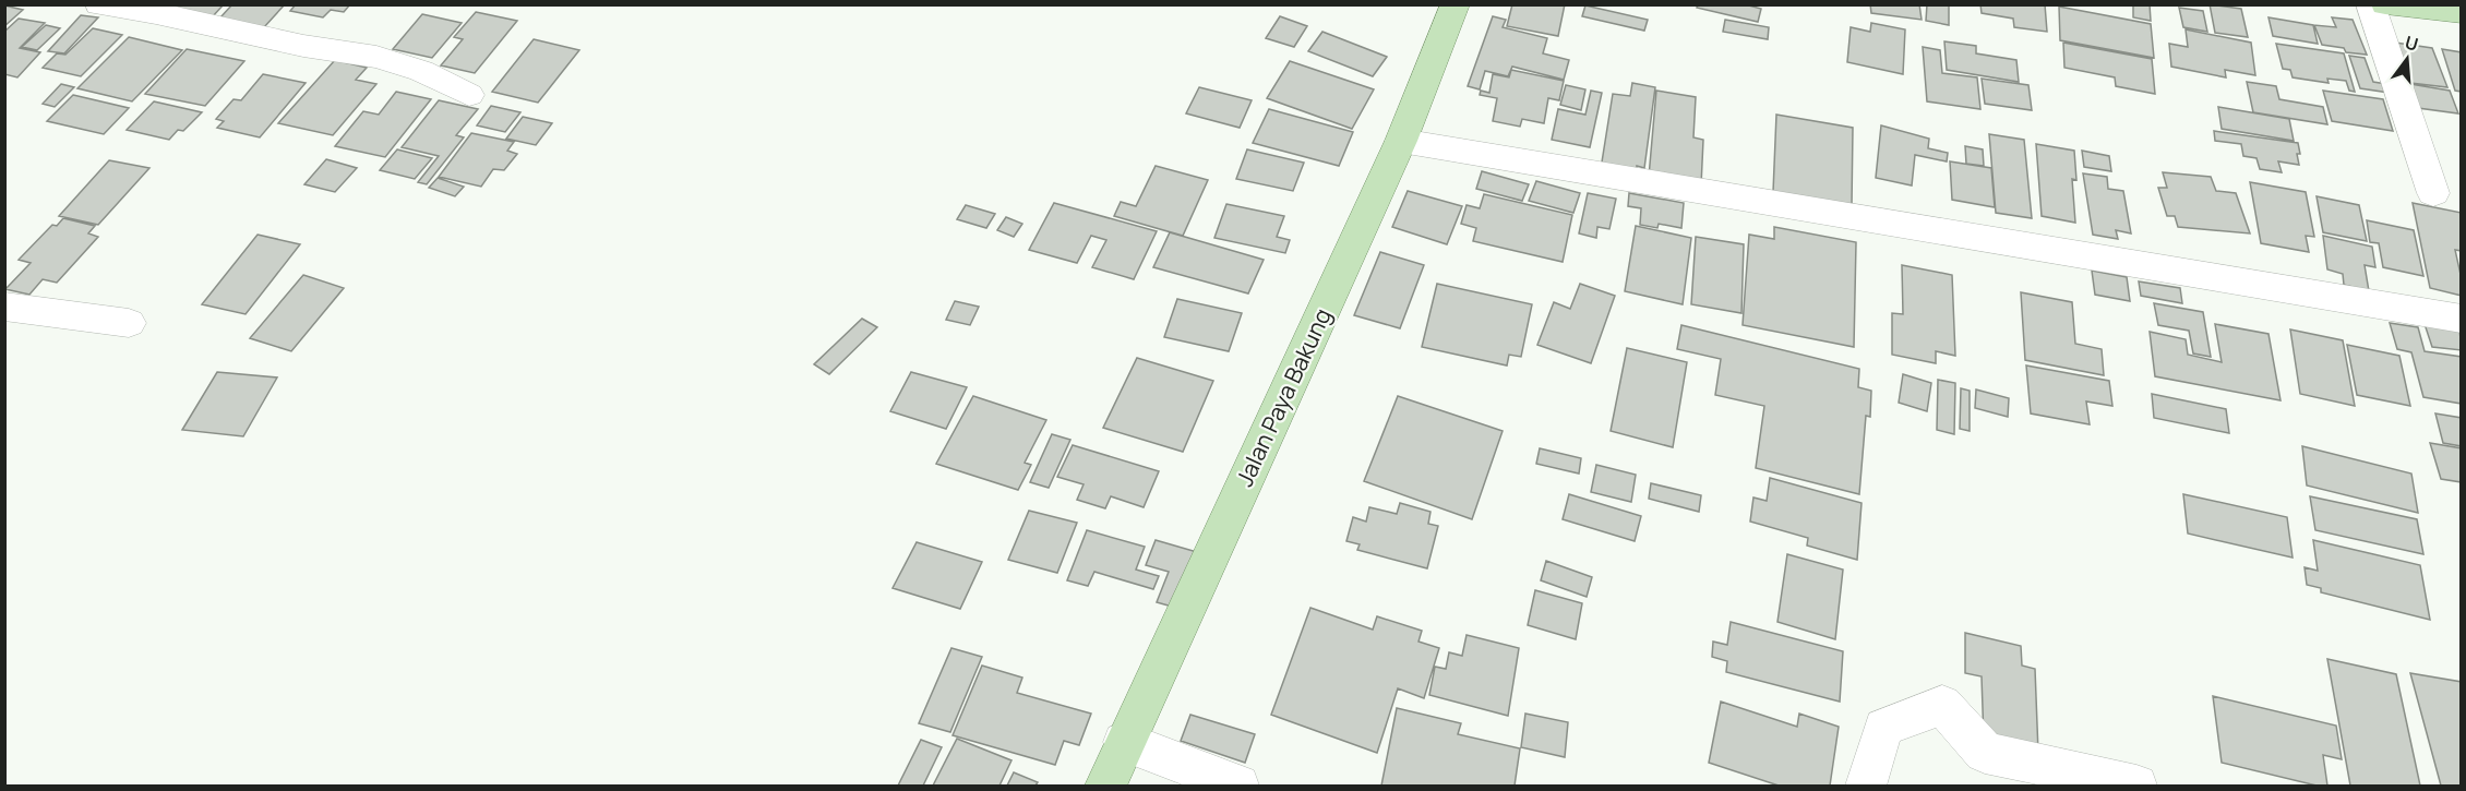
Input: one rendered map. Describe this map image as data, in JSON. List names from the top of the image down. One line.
{"streets":{"main road":["Jalan Paya Bakung"]},"north":"top"}
